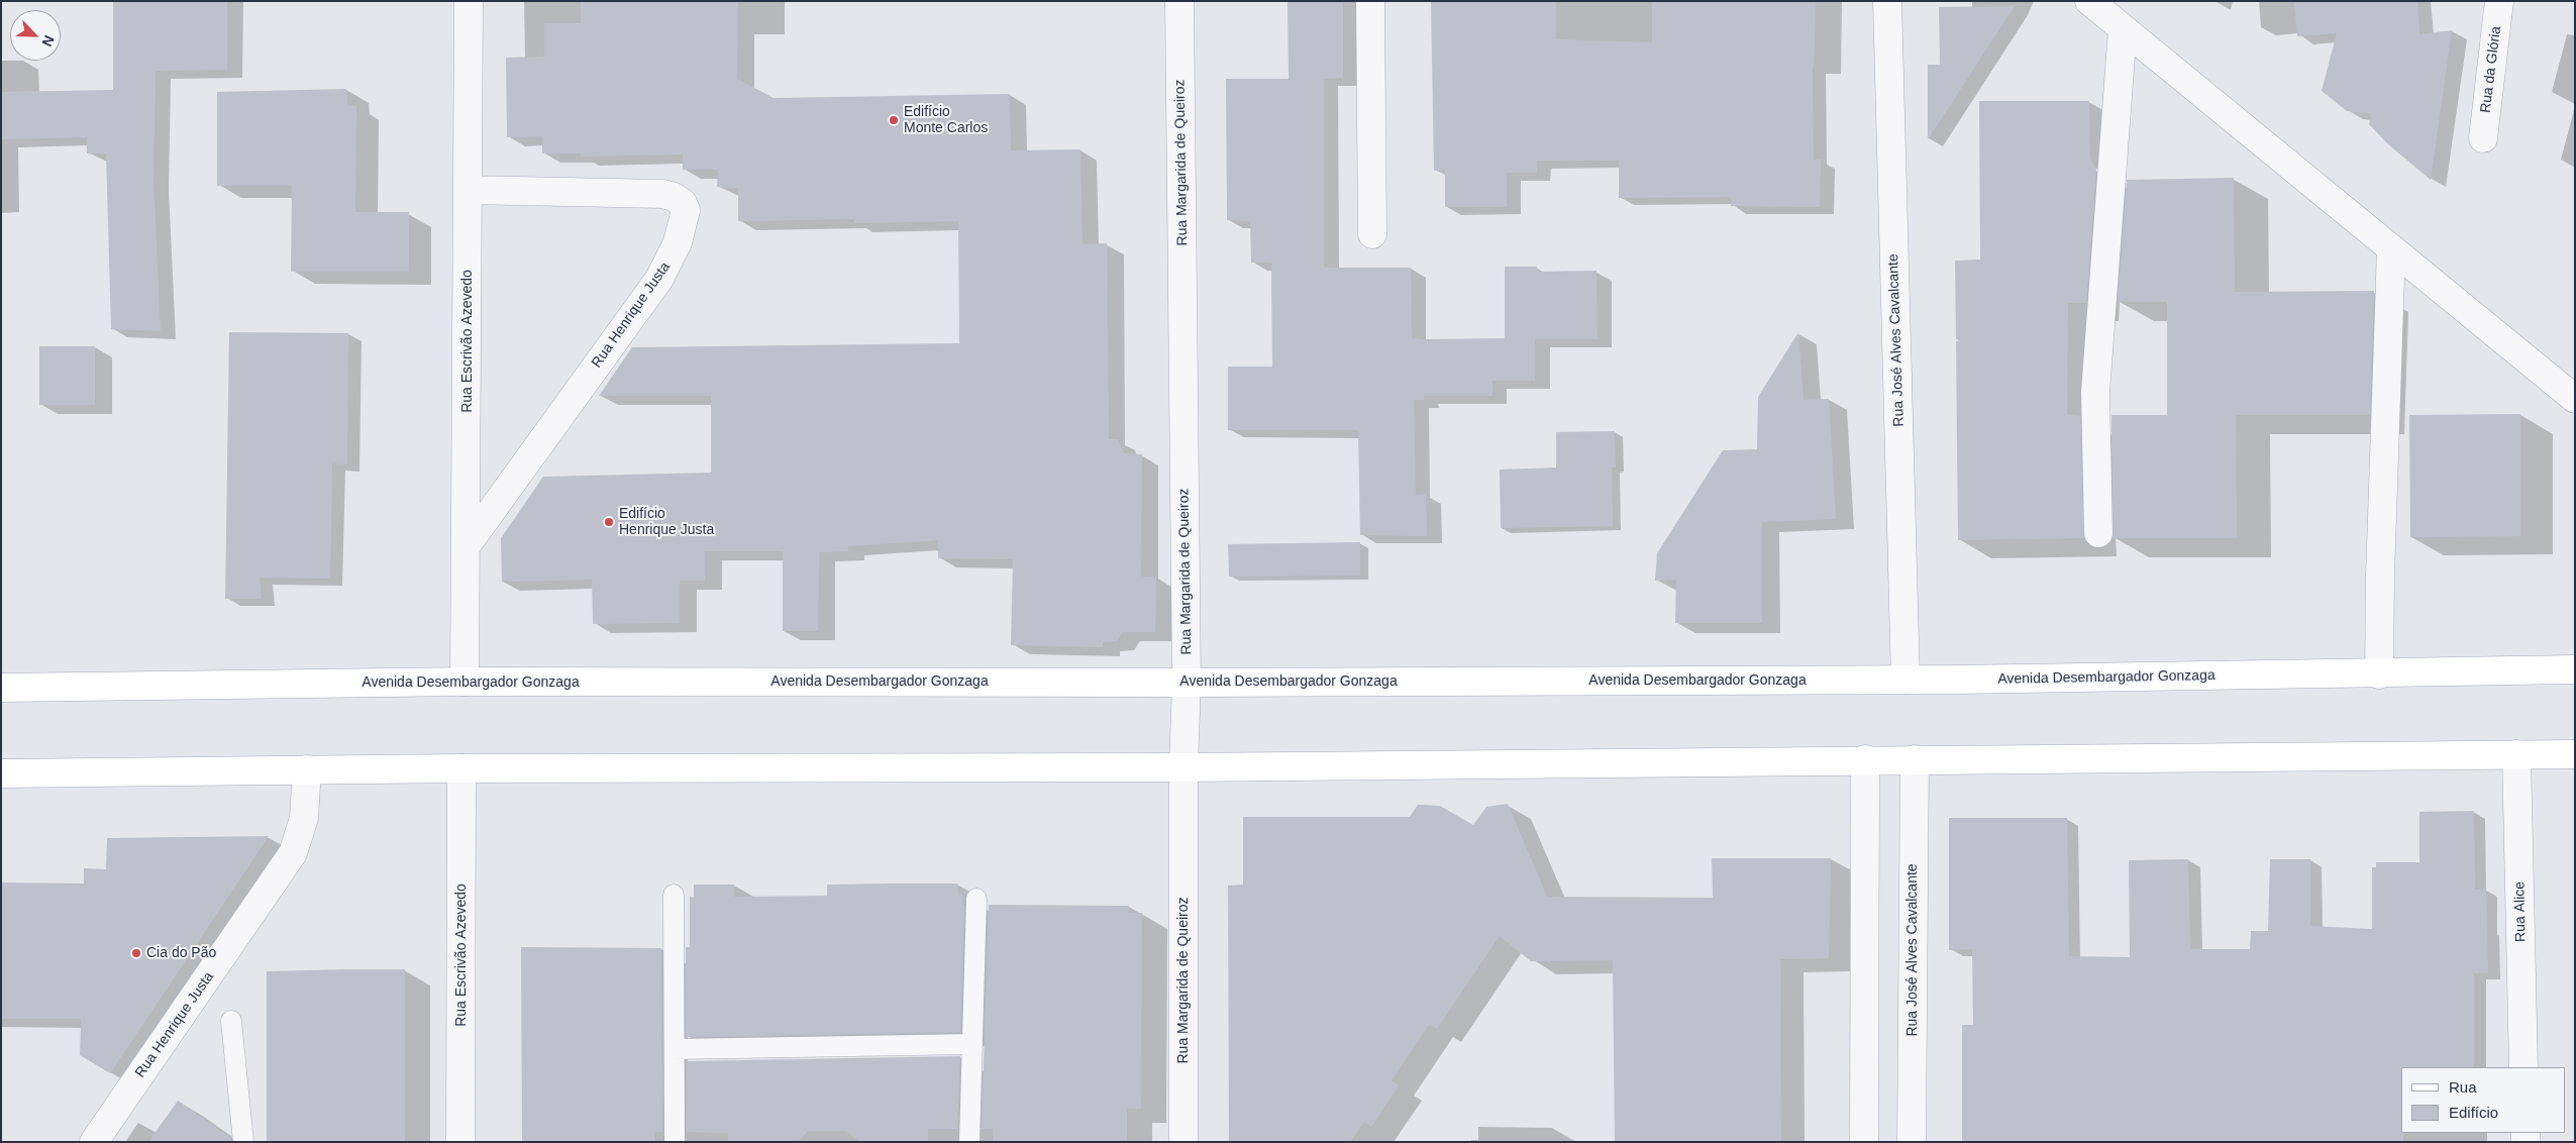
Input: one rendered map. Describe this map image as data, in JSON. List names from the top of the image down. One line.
{"streets":{"main road":["Avenida Desembargador Gonzaga"],"street":["Rua da Glória","Rua Margarida de Queiroz","Rua Henrique Justa","Rua José Alves Cavalcante","Rua Escrivão Azevedo","Rua Alice"]},"crossings":[["Rua Margarida de Queiroz","Avenida Desembargador Gonzaga"],["Rua Henrique Justa","Rua Escrivão Azevedo"],["Rua José Alves Cavalcante","Avenida Desembargador Gonzaga"],["Rua Escrivão Azevedo","Avenida Desembargador Gonzaga"]],"places":["Edifício Monte Carlos","Edifício Henrique Justa","Cia do Pão"],"legend":["Rua","Edifício"],"north":"bottom right"}
